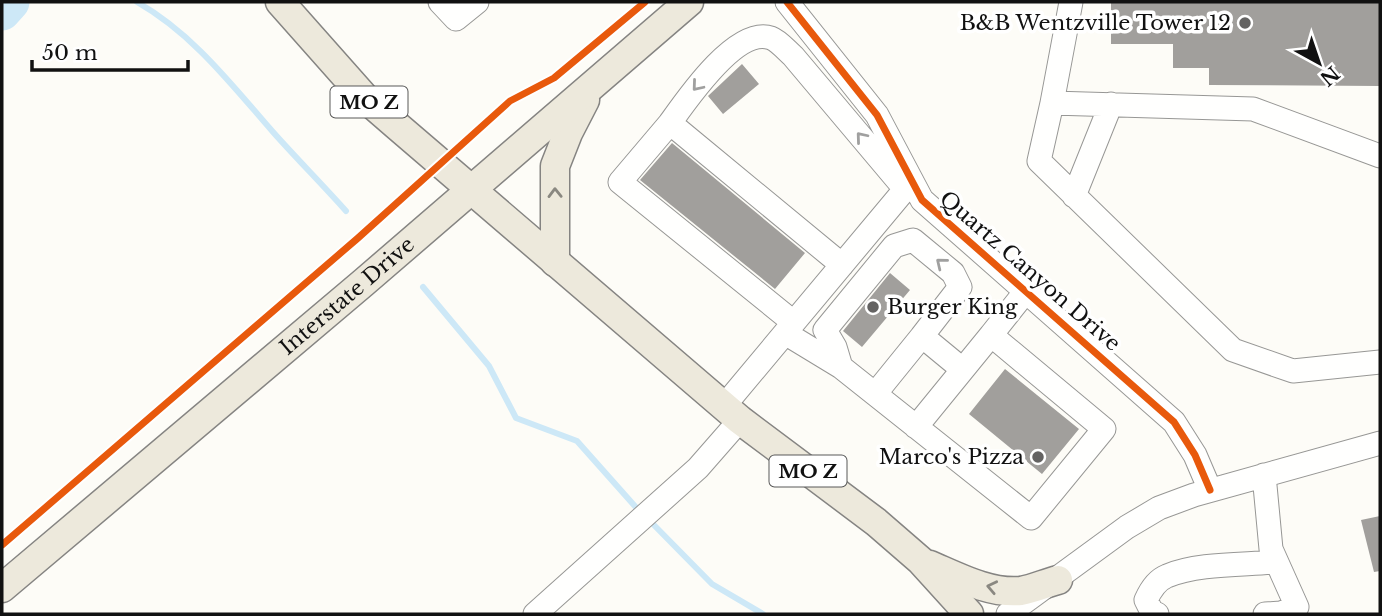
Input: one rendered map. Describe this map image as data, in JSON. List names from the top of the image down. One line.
{"streets":{"main road":["MO Z","Interstate Drive"],"street":["Quartz Canyon Drive"]},"crossings":[["MO Z","Interstate Drive"]],"places":["B&B Wentzville Tower 12","Burger King","Marco's Pizza"],"scale_bar":"50 m","north":"bottom right"}
